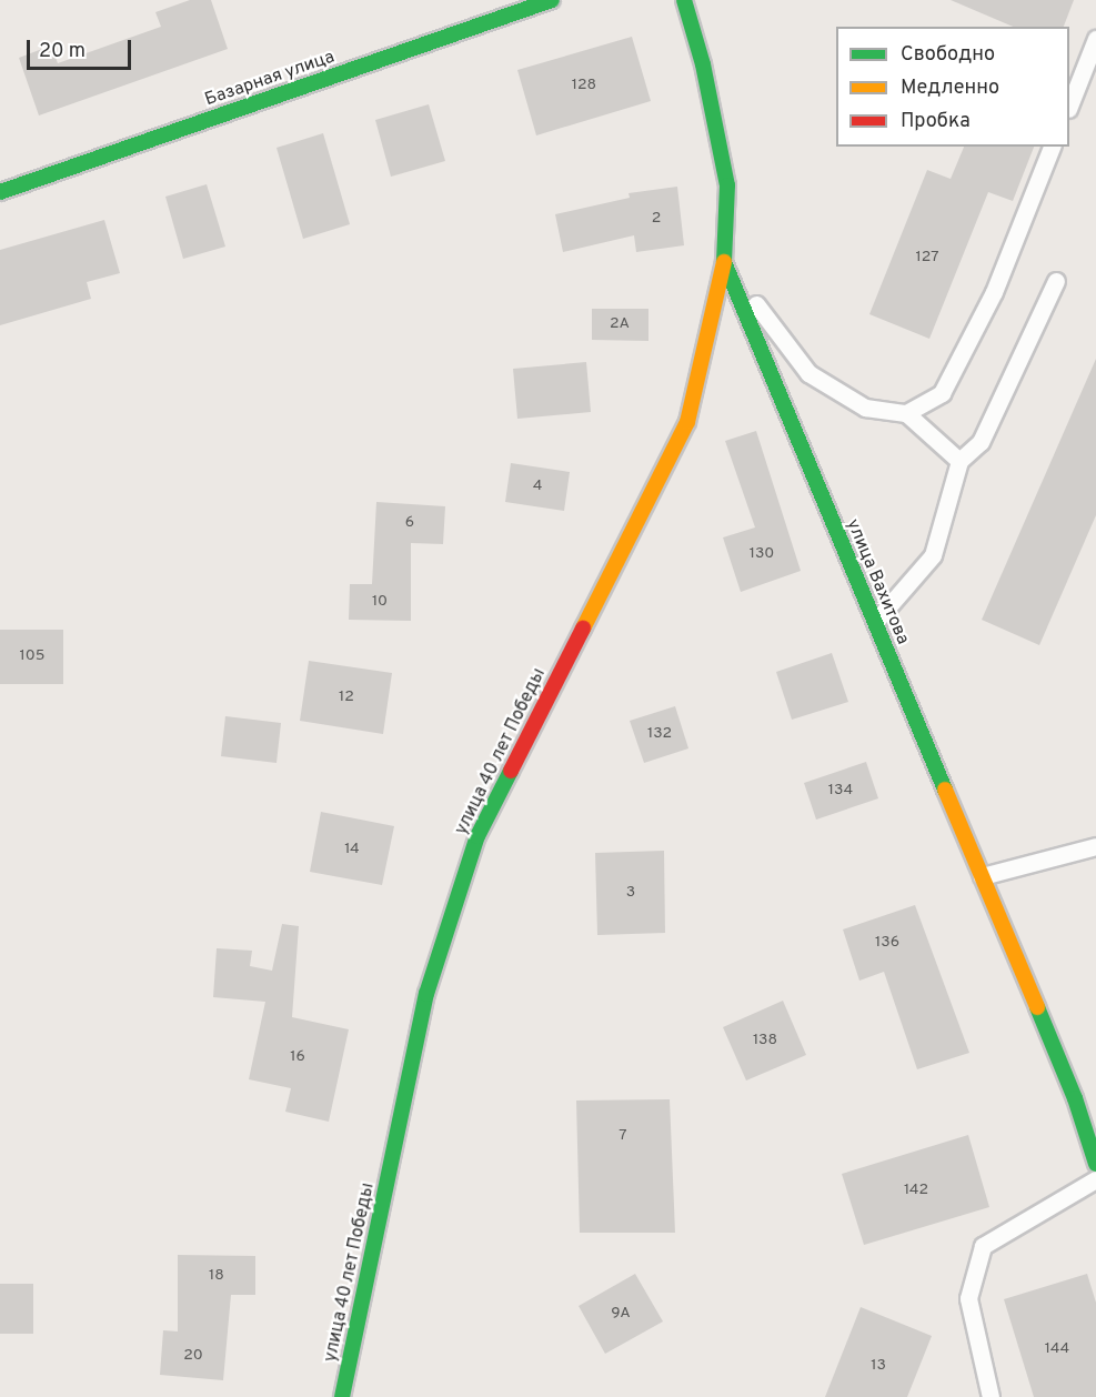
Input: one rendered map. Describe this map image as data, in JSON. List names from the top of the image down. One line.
{"streets":{"street":["Базарная улица","улица Вахитова","улица 40 лет Победы"]},"crossings":[["улица Вахитова","улица 40 лет Победы"]],"house_numbers":["128","2","127","2А","4","6","130","10","105","12","132","134","14","3","136","138","16","7","142","18","9А","144","20","13"],"legend":["Свободно","Медленно","Пробка"],"scale_bar":"20 m"}
